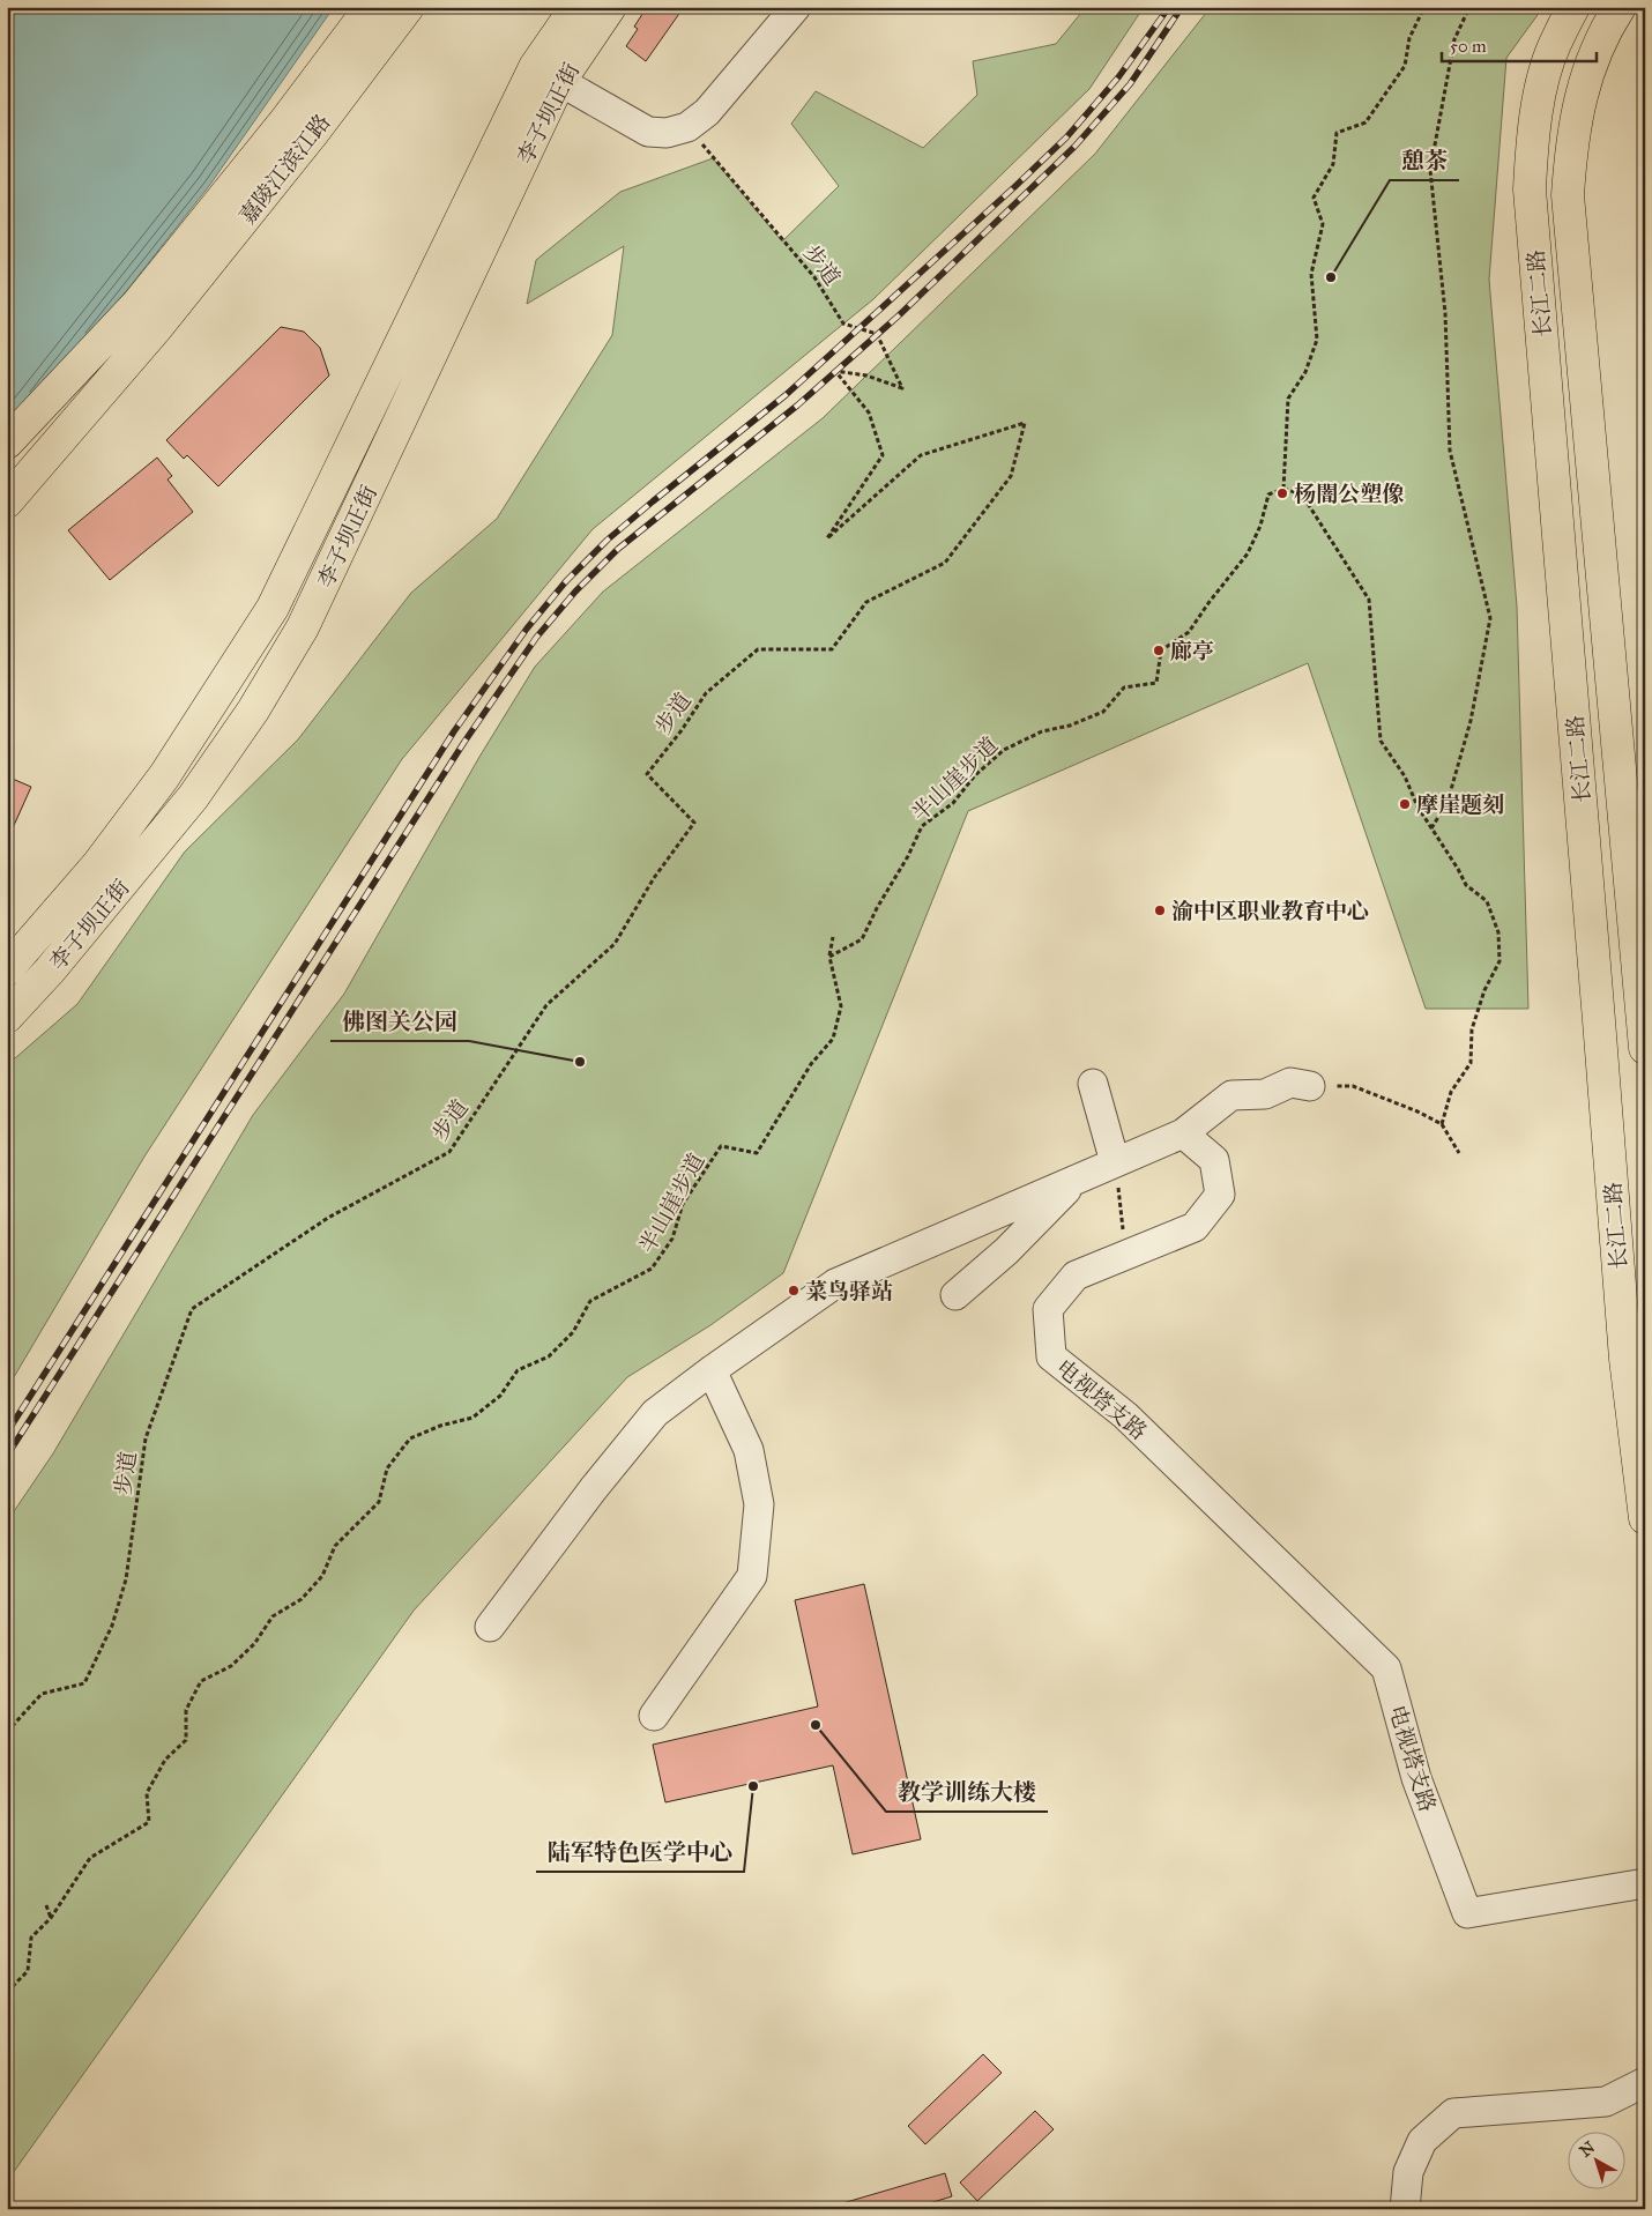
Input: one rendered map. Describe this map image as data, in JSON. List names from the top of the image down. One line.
{"streets":{"main road":["李子坝正街","嘉陵江滨江路","长江二路"],"street":["电视塔支路"],"path":["步道","半山崖步道"]},"places":["憩茶","杨闇公塑像","廊亭","摩崖题刻","渝中区职业教育中心","佛图关公园","菜鸟驿站","教学训练大楼","陆军特色医学中心"],"scale_bar":"50 m","north":"top left"}
